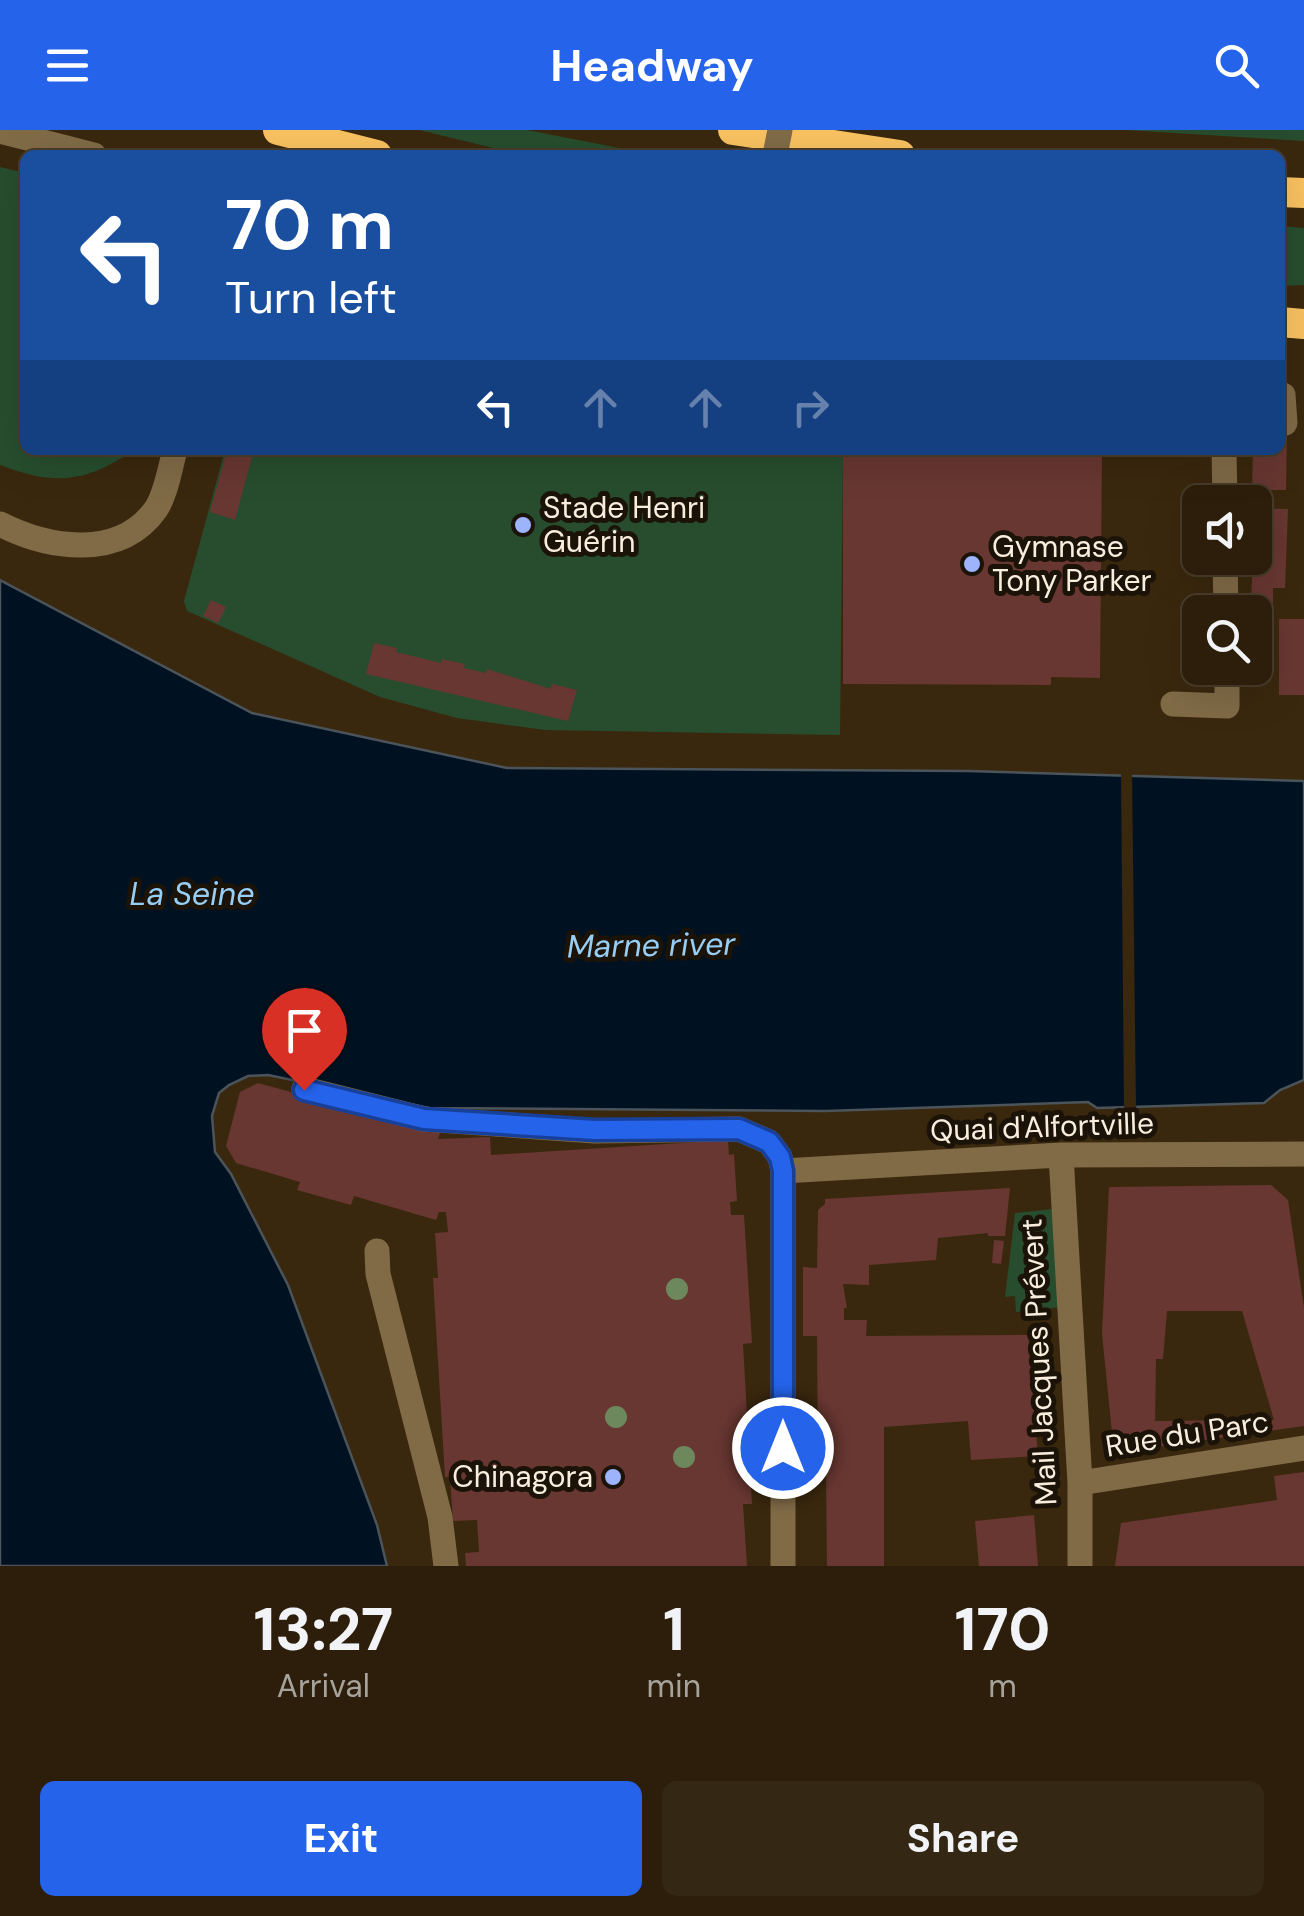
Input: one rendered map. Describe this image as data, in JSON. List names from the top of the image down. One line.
{"streets":{"street":["Quai d'Alfortville","Mail Jacques Prévert","Rue du Parc"]},"crossings":[["Quai d'Alfortville","Mail Jacques Prévert"],["Mail Jacques Prévert","Rue du Parc"]],"water":["La Seine","Marne river"],"places":["Stade Henri Guérin","Gymnase Tony Parker","Chinagora"],"page":{"header":"Headway","turn":["70 m","Turn left"],"eta":["13:27","Arrival","1","min","170","m"],"buttons":["Exit","Share"]}}
